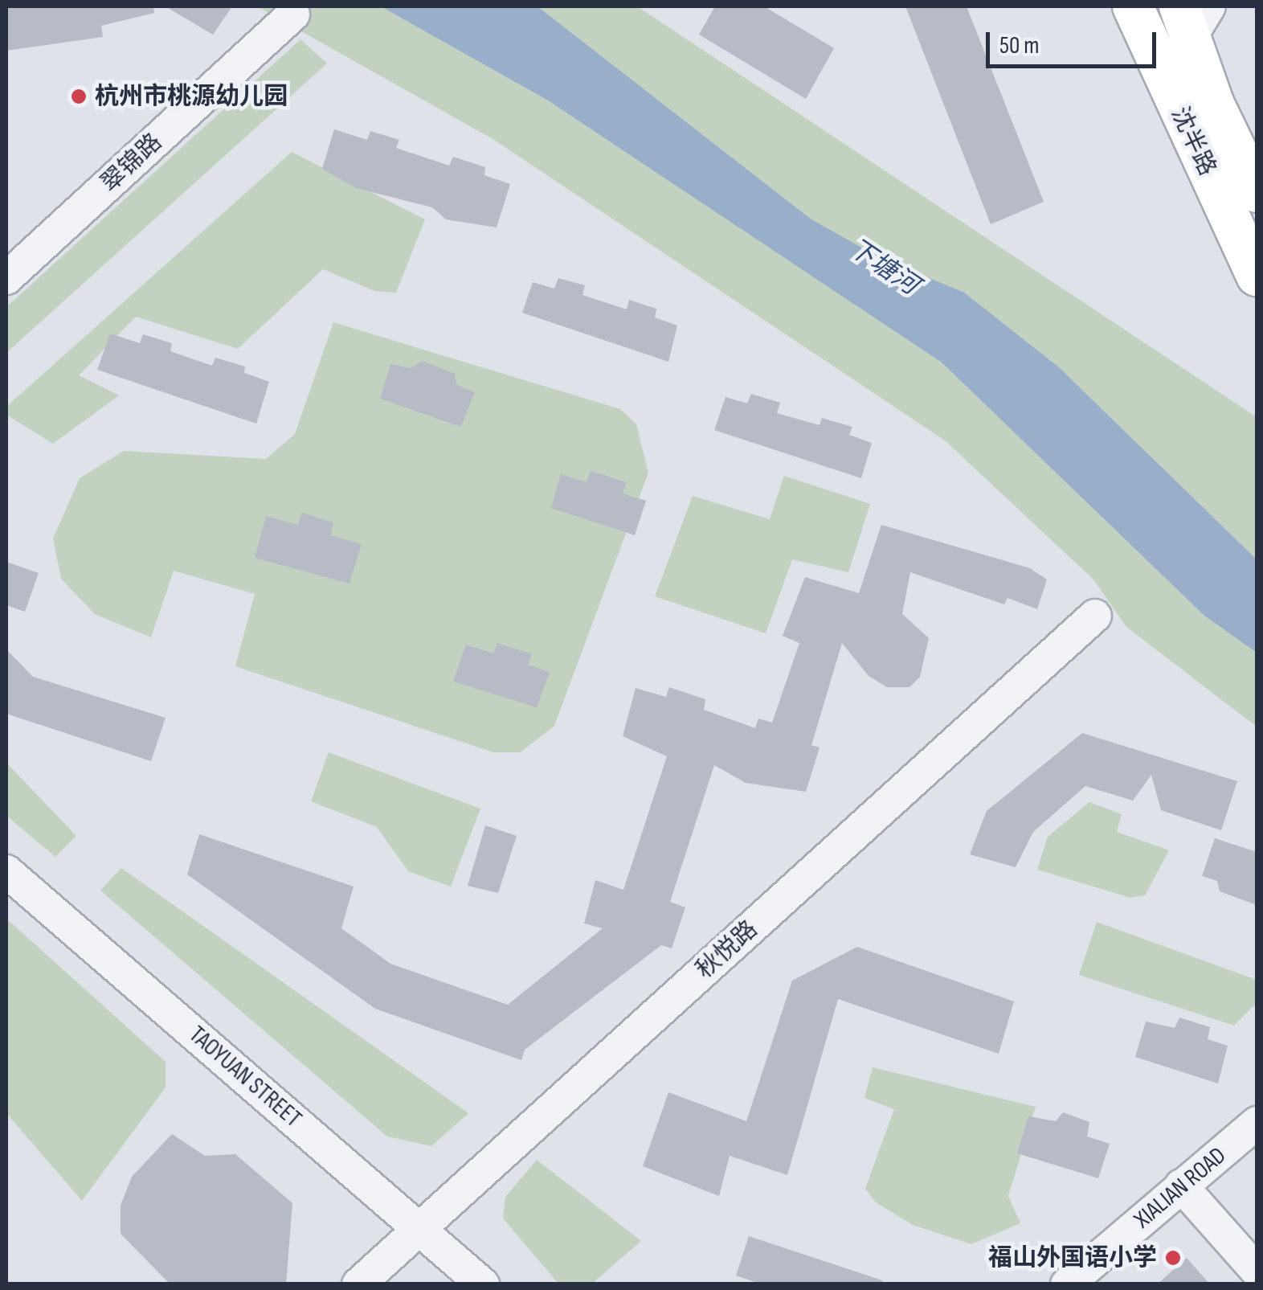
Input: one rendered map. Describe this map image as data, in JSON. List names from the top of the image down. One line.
{"streets":{"main road":["沈半路"],"street":["翠锦路","秋悦路","TAOYUAN STREET","XIALIAN ROAD"]},"crossings":[["秋悦路","TAOYUAN STREET"]],"water":["下塘河"],"places":["杭州市桃源幼儿园","福山外国语小学"],"scale_bar":"50 m"}
